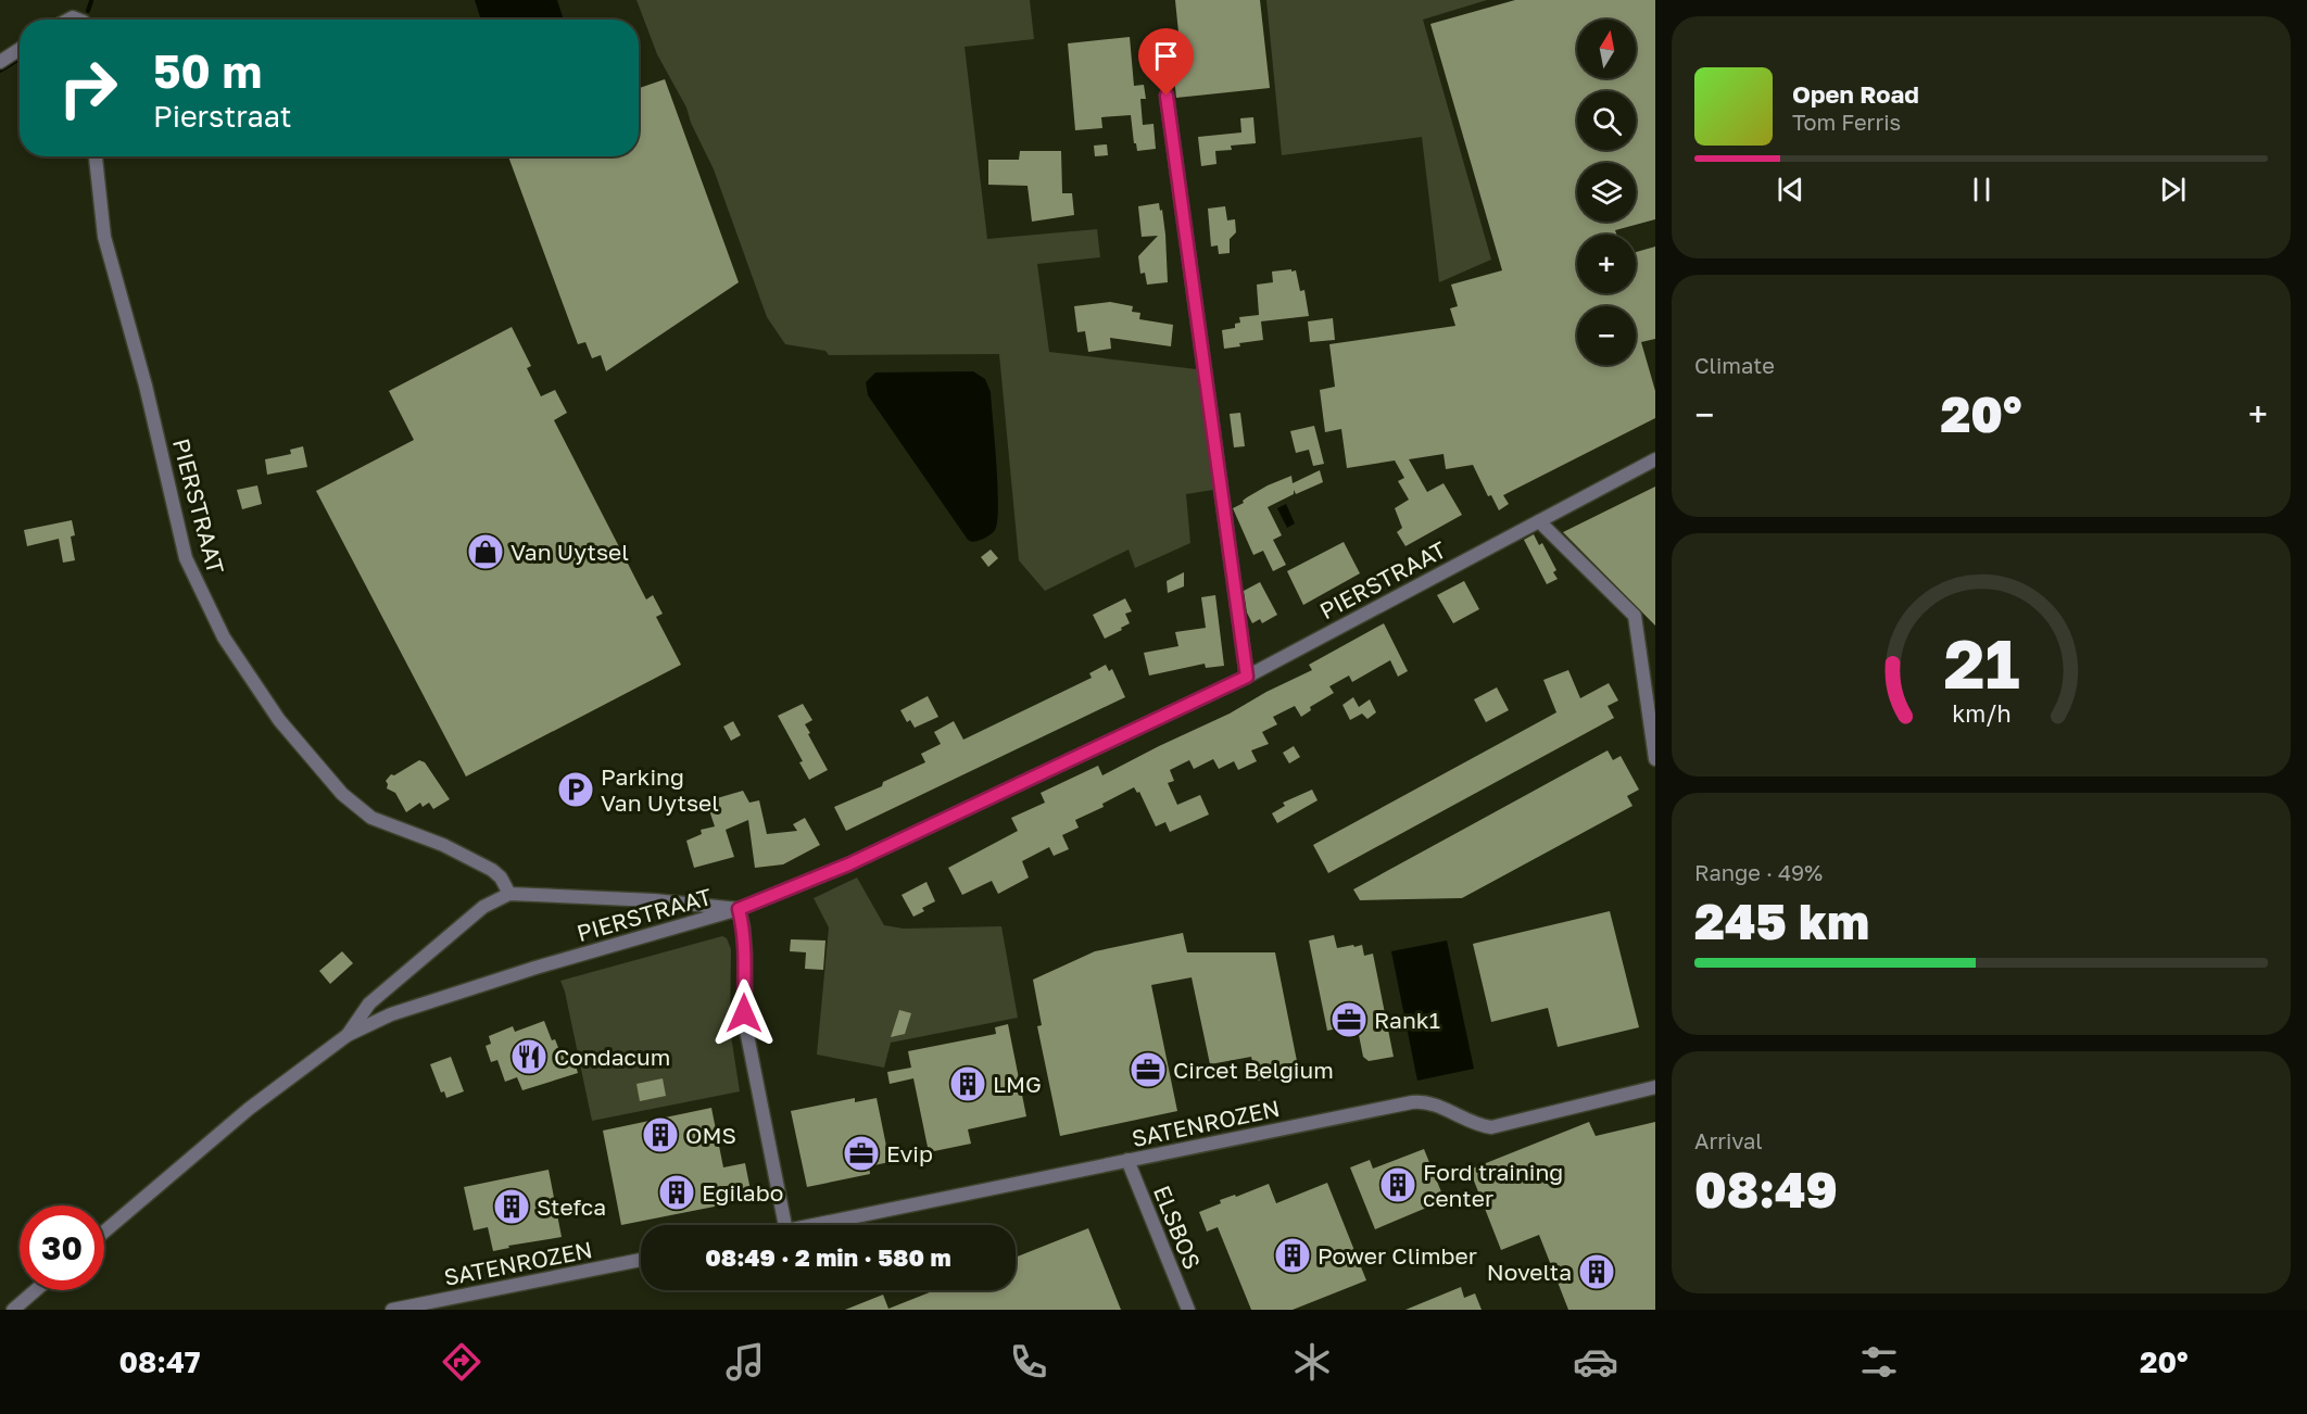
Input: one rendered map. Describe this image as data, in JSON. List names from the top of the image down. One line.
{"streets":{"street":["PIERSTRAAT","SATENROZEN","ELSBOS"]},"crossings":[["SATENROZEN","ELSBOS"]],"places":{"shop":["Van Uytsel"],"parking":["Parking Van Uytsel"],"office":["Rank1","Circet Belgium","Evip"],"restaurant":["Condacum"],"building":["LMG","OMS","Ford training center","Egilabo","Stefca","Power Climber","Novelta"]},"north":"top","page":{"map_buttons":["+","−"],"turn":["50 m","Pierstraat"],"song":["Open Road","Tom Ferris"],"tile":["Climate",["Range · 49%","245 km"],["Arrival","08:49"]],"heat":["−","20°","+"],"limit":"30","trip":"08:49 · 2 min · 580 m","tabs":["08:47","20°"],"gauge":["21","km/h"]}}
